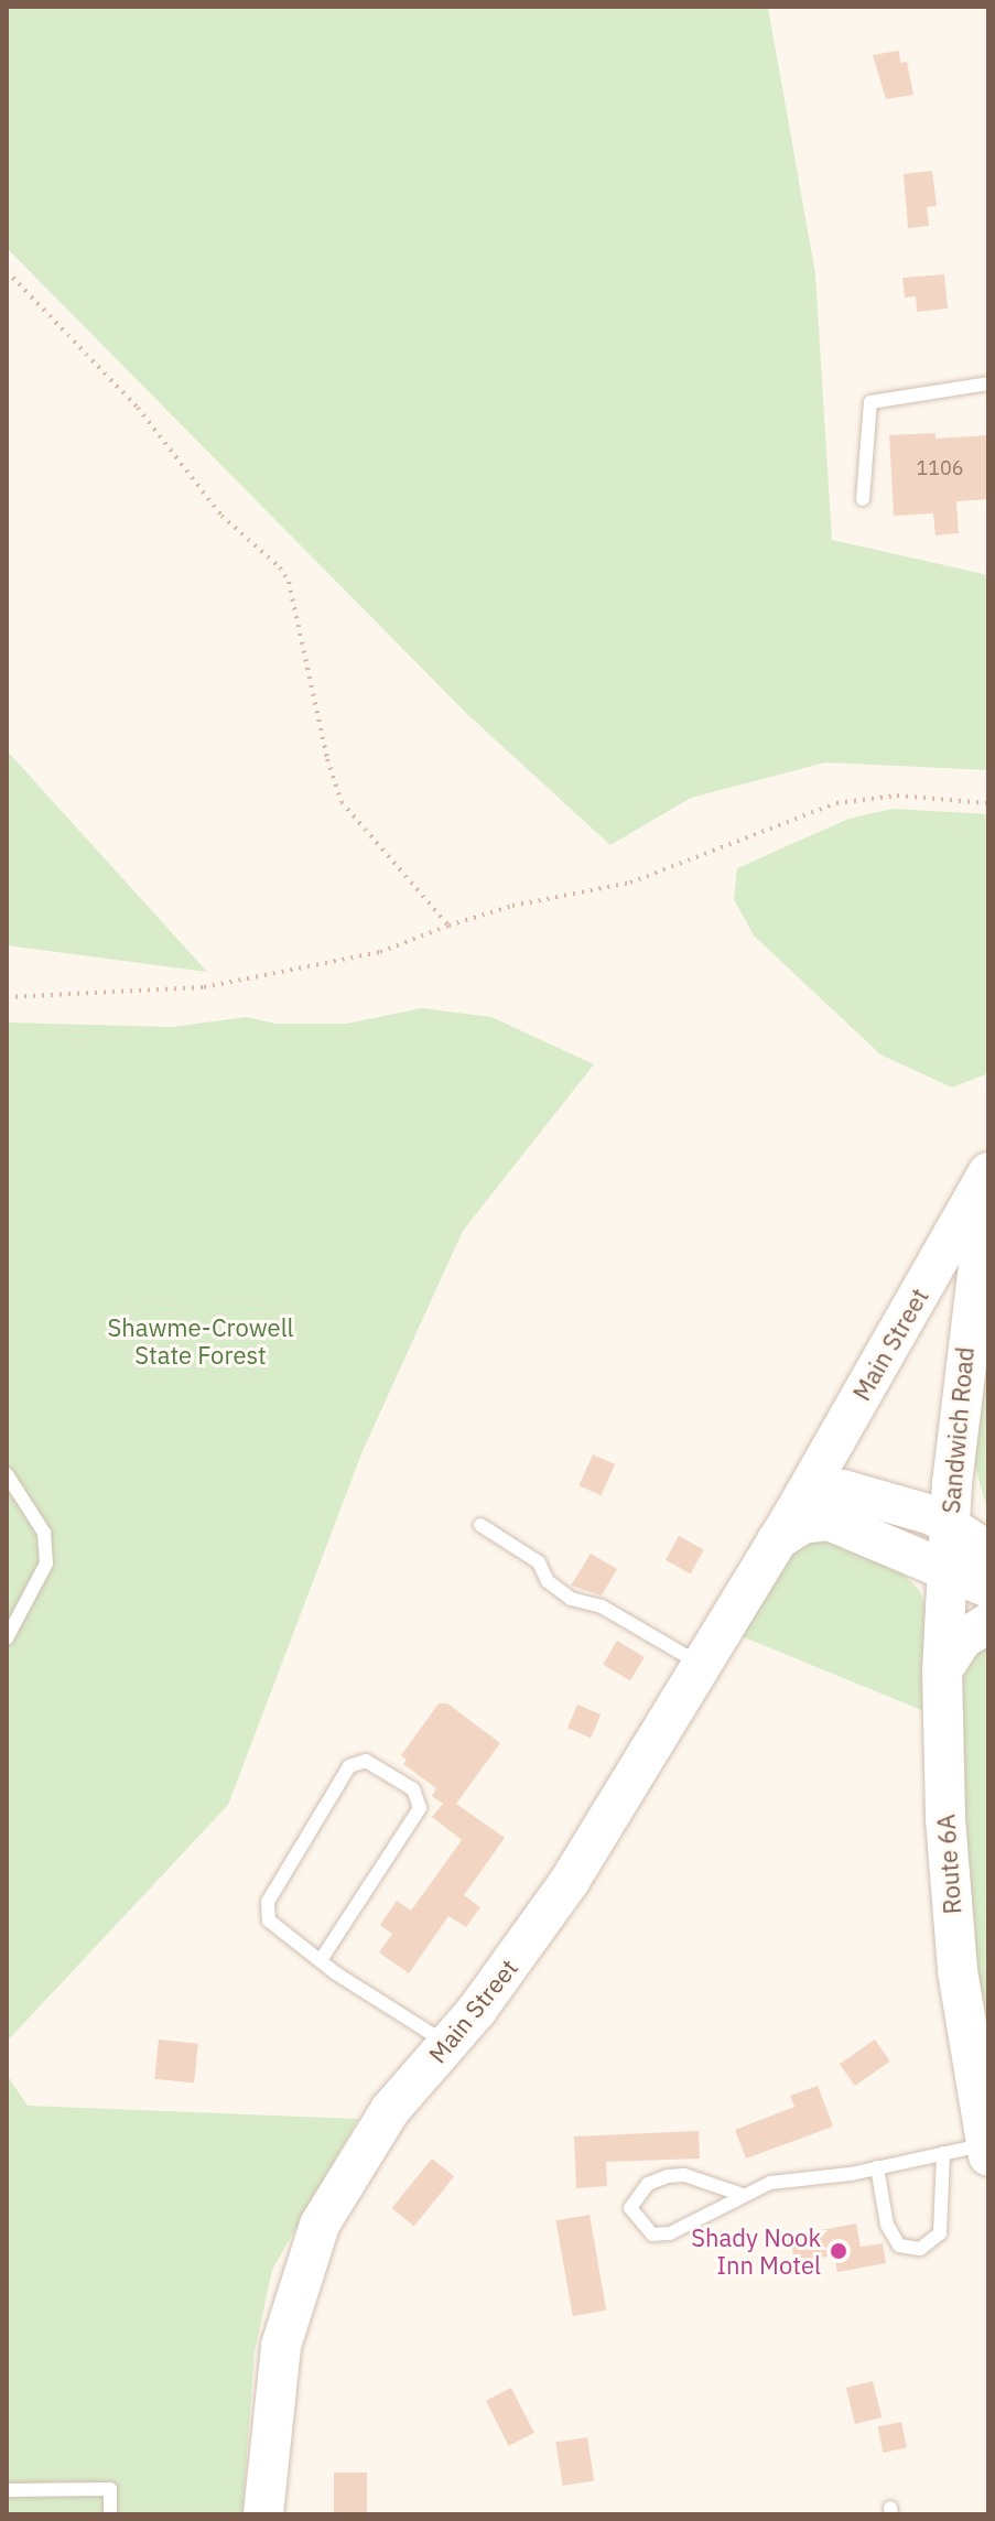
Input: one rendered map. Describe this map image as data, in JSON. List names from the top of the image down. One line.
{"streets":{"main road":["Main Street","Sandwich Road","Route 6A"]},"crossings":[["Main Street","Sandwich Road"],["Sandwich Road","Route 6A"]],"parks":["Shawme-Crowell State Forest"],"places":["Shady Nook Inn Motel"],"house_numbers":["1106"]}
